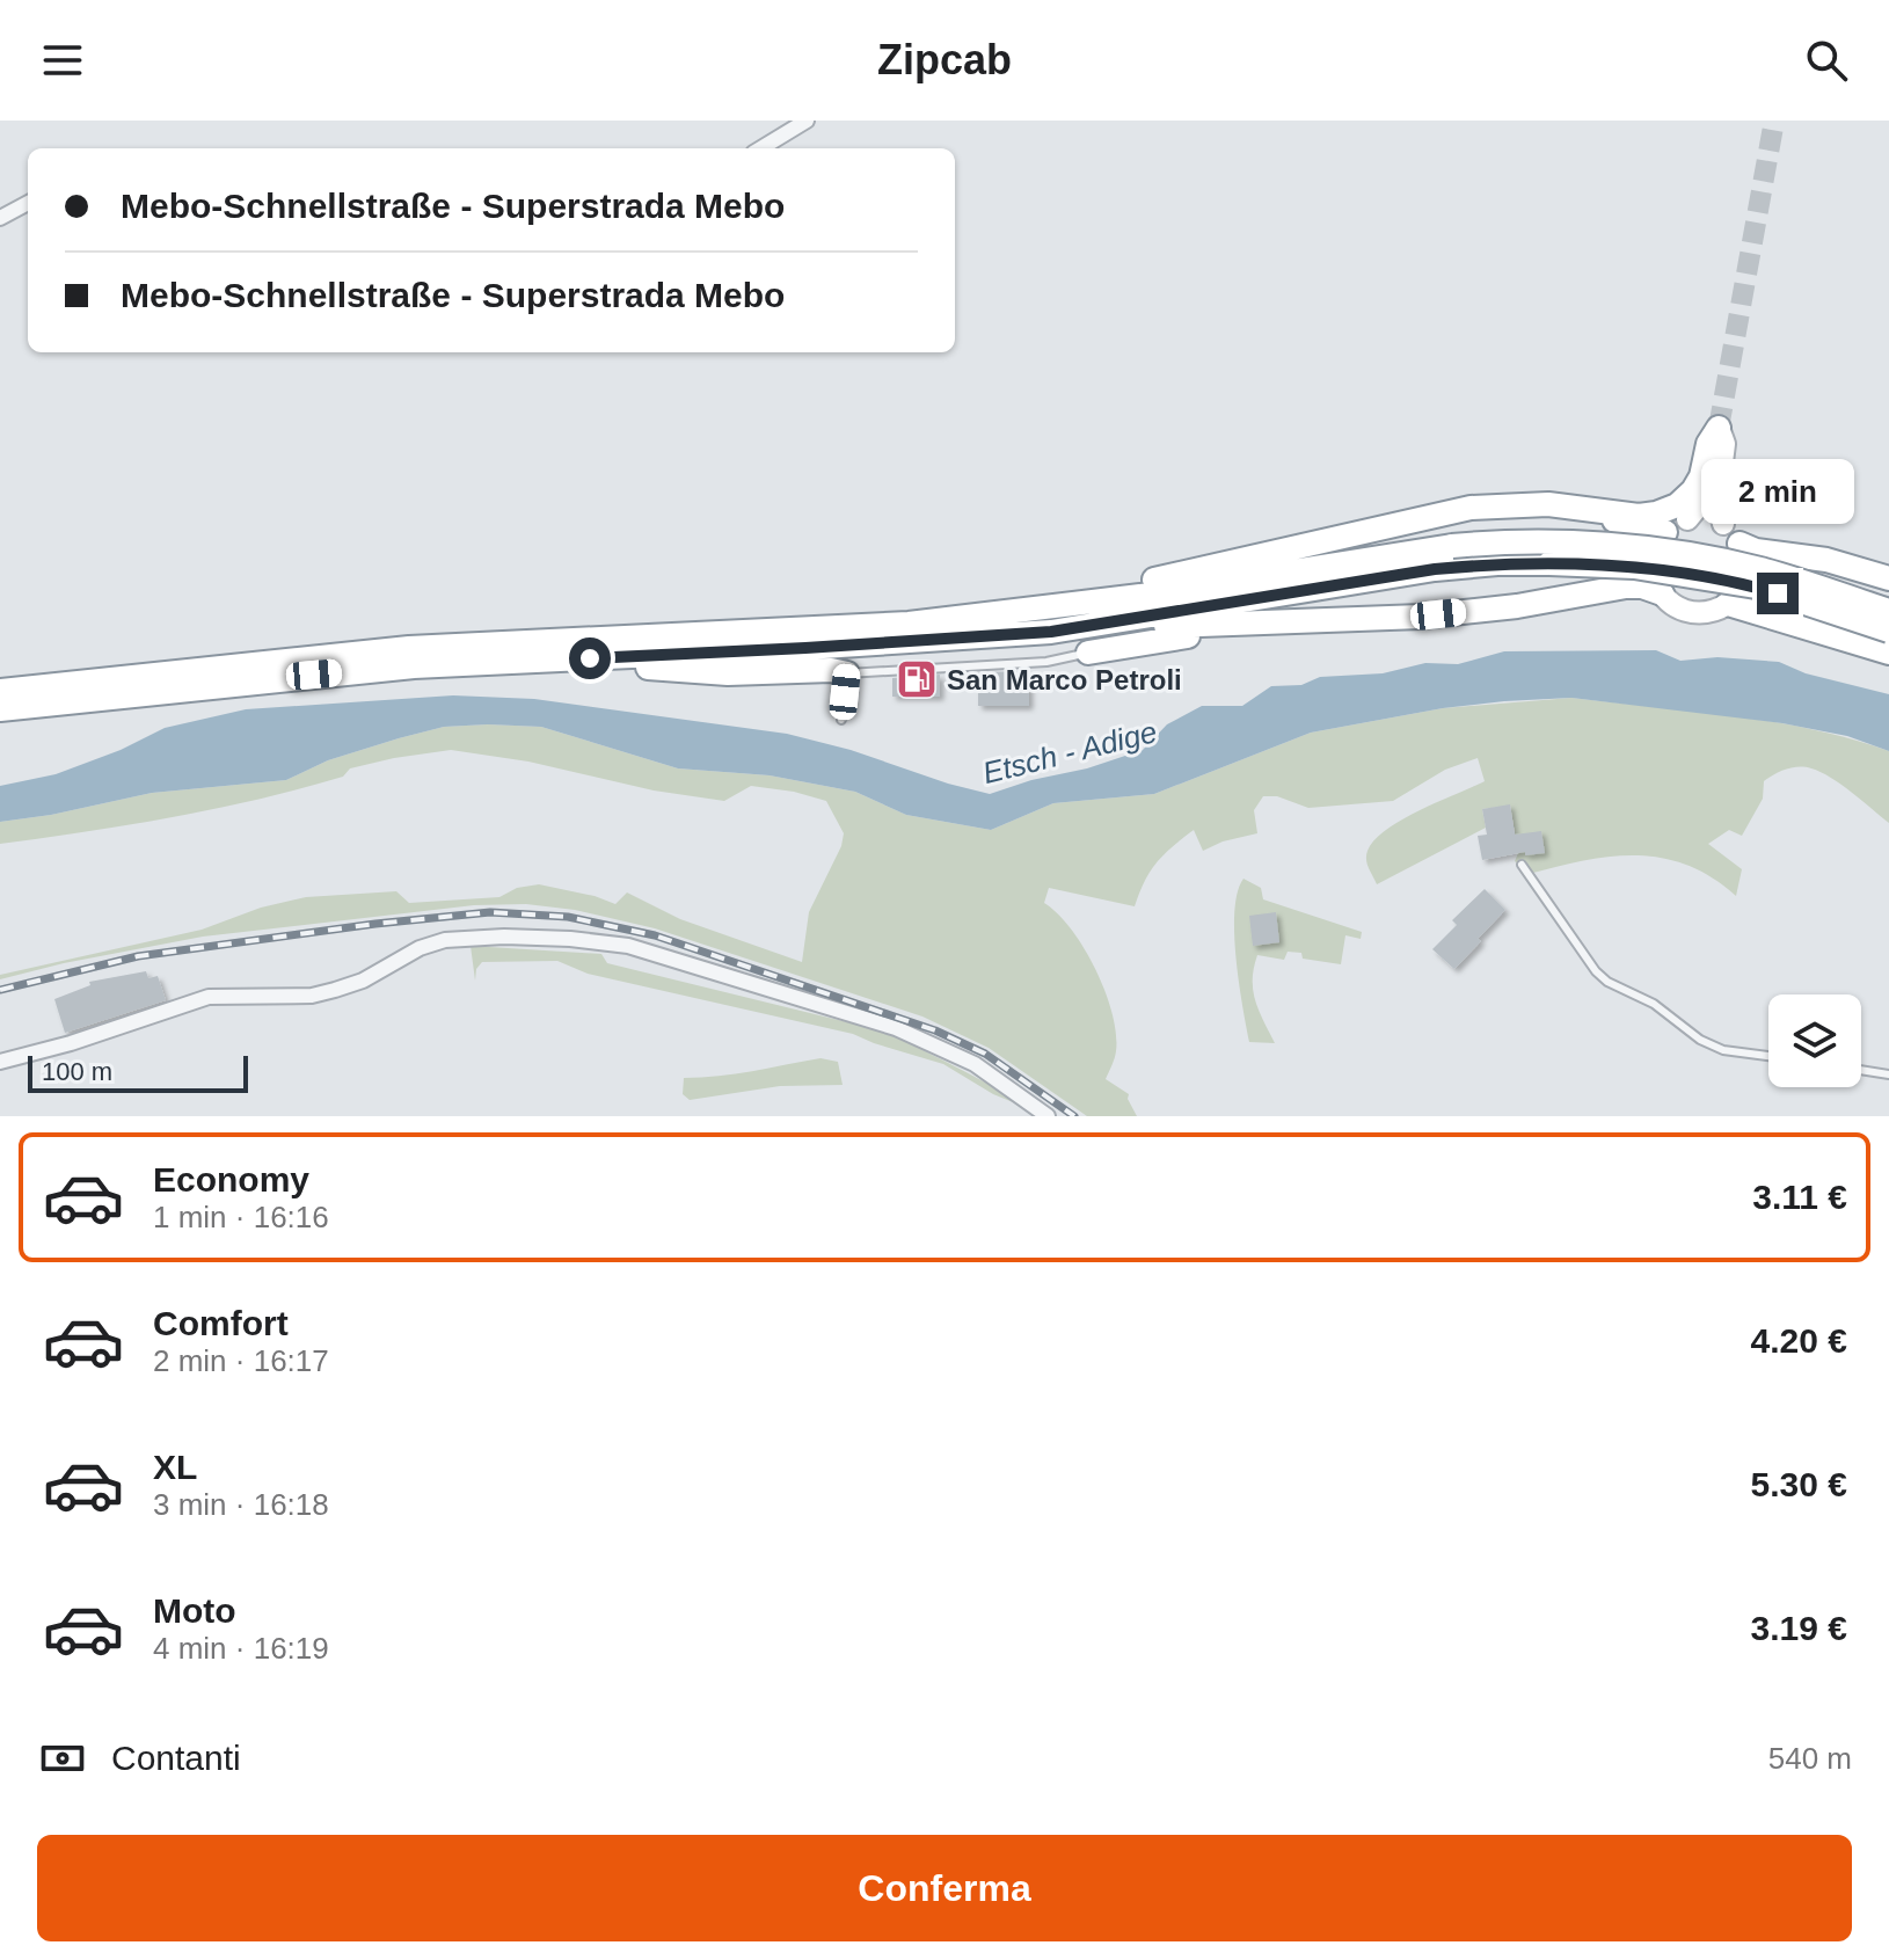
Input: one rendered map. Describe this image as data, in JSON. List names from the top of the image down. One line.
{"water":["Etsch - Adige"],"places":{"fuel station":["San Marco Petroli"]},"scale_bar":"100 m","page":{"header":"Zipcab","banner":["Mebo-Schnellstraße - Superstrada Mebo","Mebo-Schnellstraße - Superstrada Mebo"],"bubble":"2 min","scale":"100 m","list":[{"name":"Economy","note":"1 min · 16:16","value":"3.11 €"},{"name":"Comfort","note":"2 min · 16:17","value":"4.20 €"},{"name":"XL","note":"3 min · 16:18","value":"5.30 €"},{"name":"Moto","note":"4 min · 16:19","value":"3.19 €"}],"pay":["Contanti","540 m"],"buttons":"Conferma"}}
